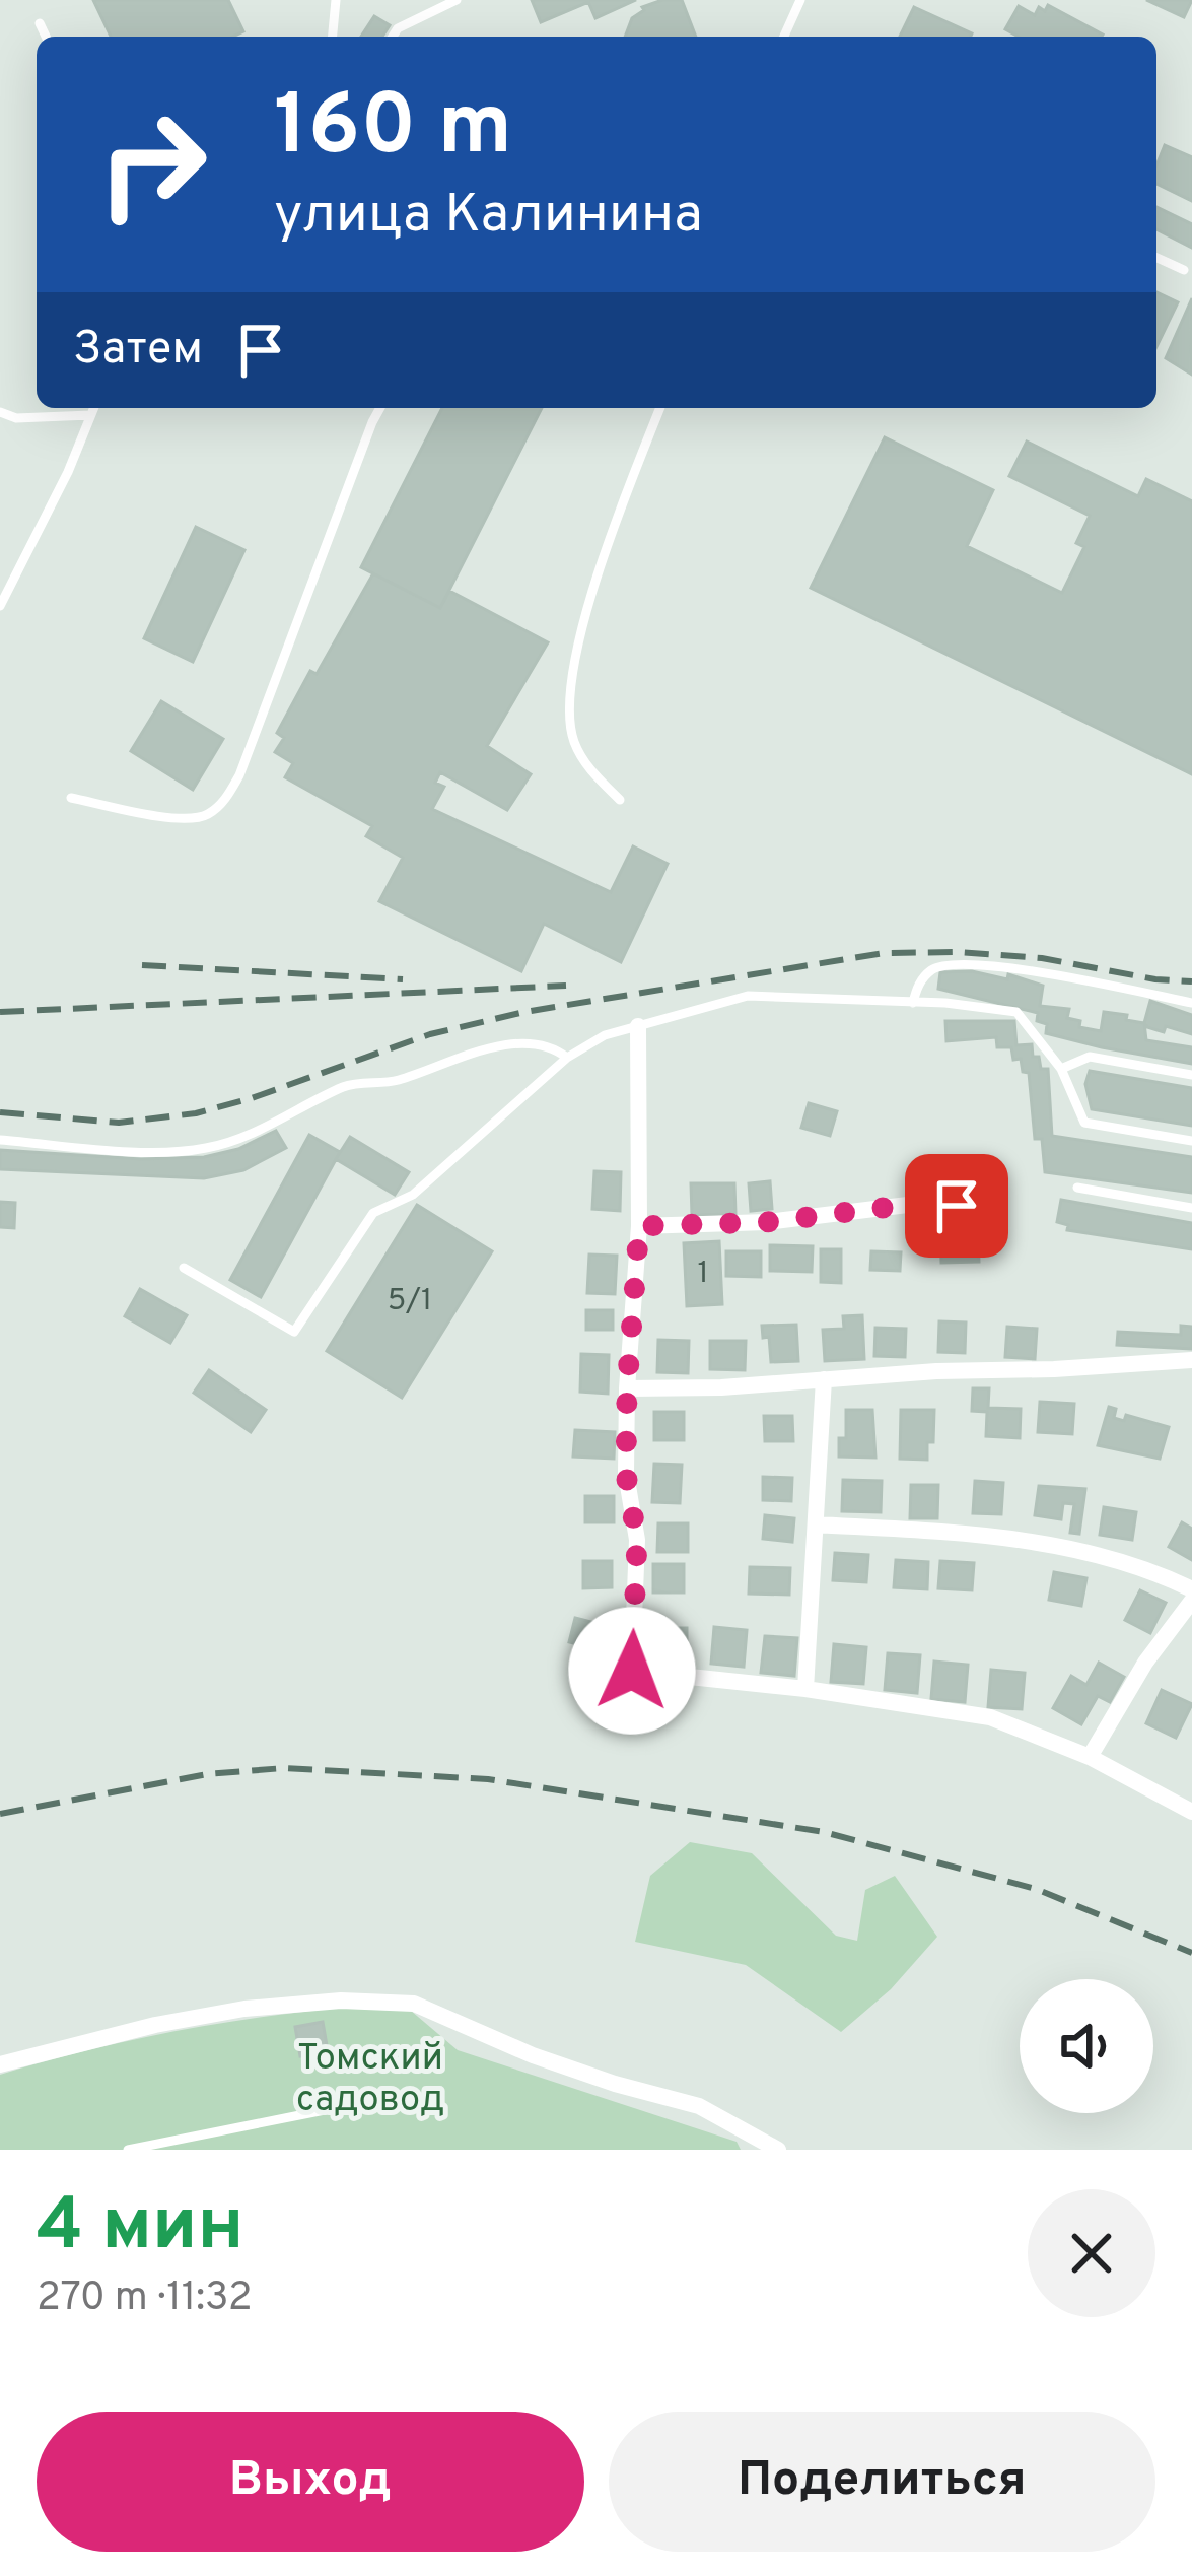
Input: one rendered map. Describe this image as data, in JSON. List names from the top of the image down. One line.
{"parks":["Томский садовод"],"house_numbers":["1","5/1"],"page":{"turn":["160 m","улица Калинина"],"then":"Затем","heading":["4 мин","270 m · 11:32"],"buttons":["Выход","Поделиться"]}}
